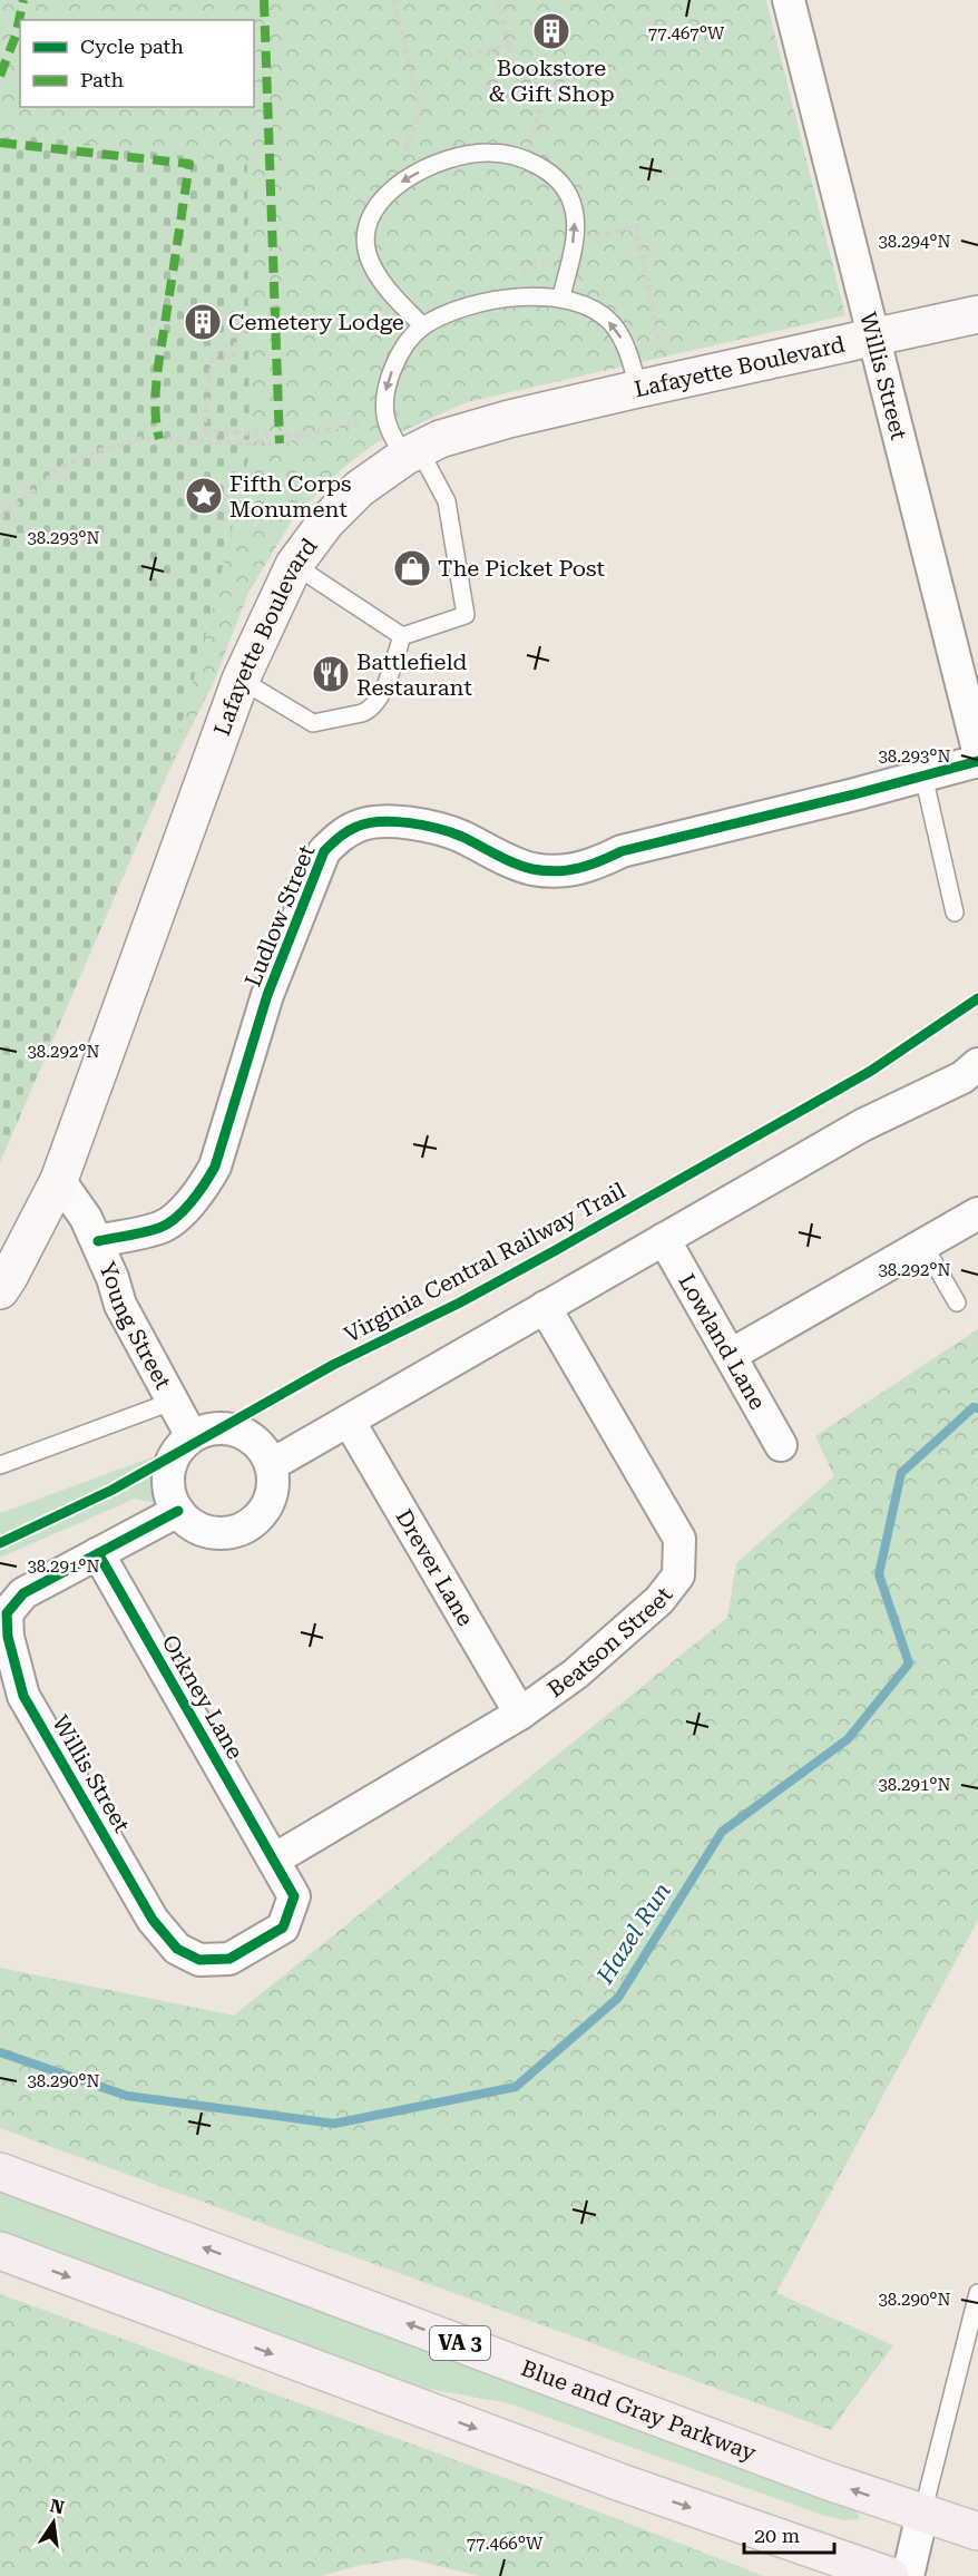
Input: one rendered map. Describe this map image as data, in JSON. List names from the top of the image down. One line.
{"streets":{"highway":["VA 3","Blue and Gray Parkway"],"main road":["Lafayette Boulevard"],"street":["Willis Street","Ludlow Street","Young Street","Lowland Lane","Drever Lane","Beatson Street","Orkney Lane"],"cycle path":["Virginia Central Railway Trail"]},"crossings":[["Lafayette Boulevard","Willis Street"],["Lafayette Boulevard","Young Street"],["Willis Street","Young Street"],["Willis Street","Beatson Street"],["Willis Street","Orkney Lane"],["Ludlow Street","Young Street"],["Drever Lane","Beatson Street"],["Beatson Street","Orkney Lane"]],"water":["Hazel Run"],"places":{"building":["Bookstore & Gift Shop","Cemetery Lodge"],"place":["Fifth Corps Monument"],"shop":["The Picket Post"],"restaurant":["Battlefield Restaurant"]},"legend":["Cycle path","Path"],"scale_bar":"20 m","north":"top","coordinates":["77.467°W","38.294°N","38.293°N","38.292°N","38.291°N","38.290°N","77.466°W"]}
